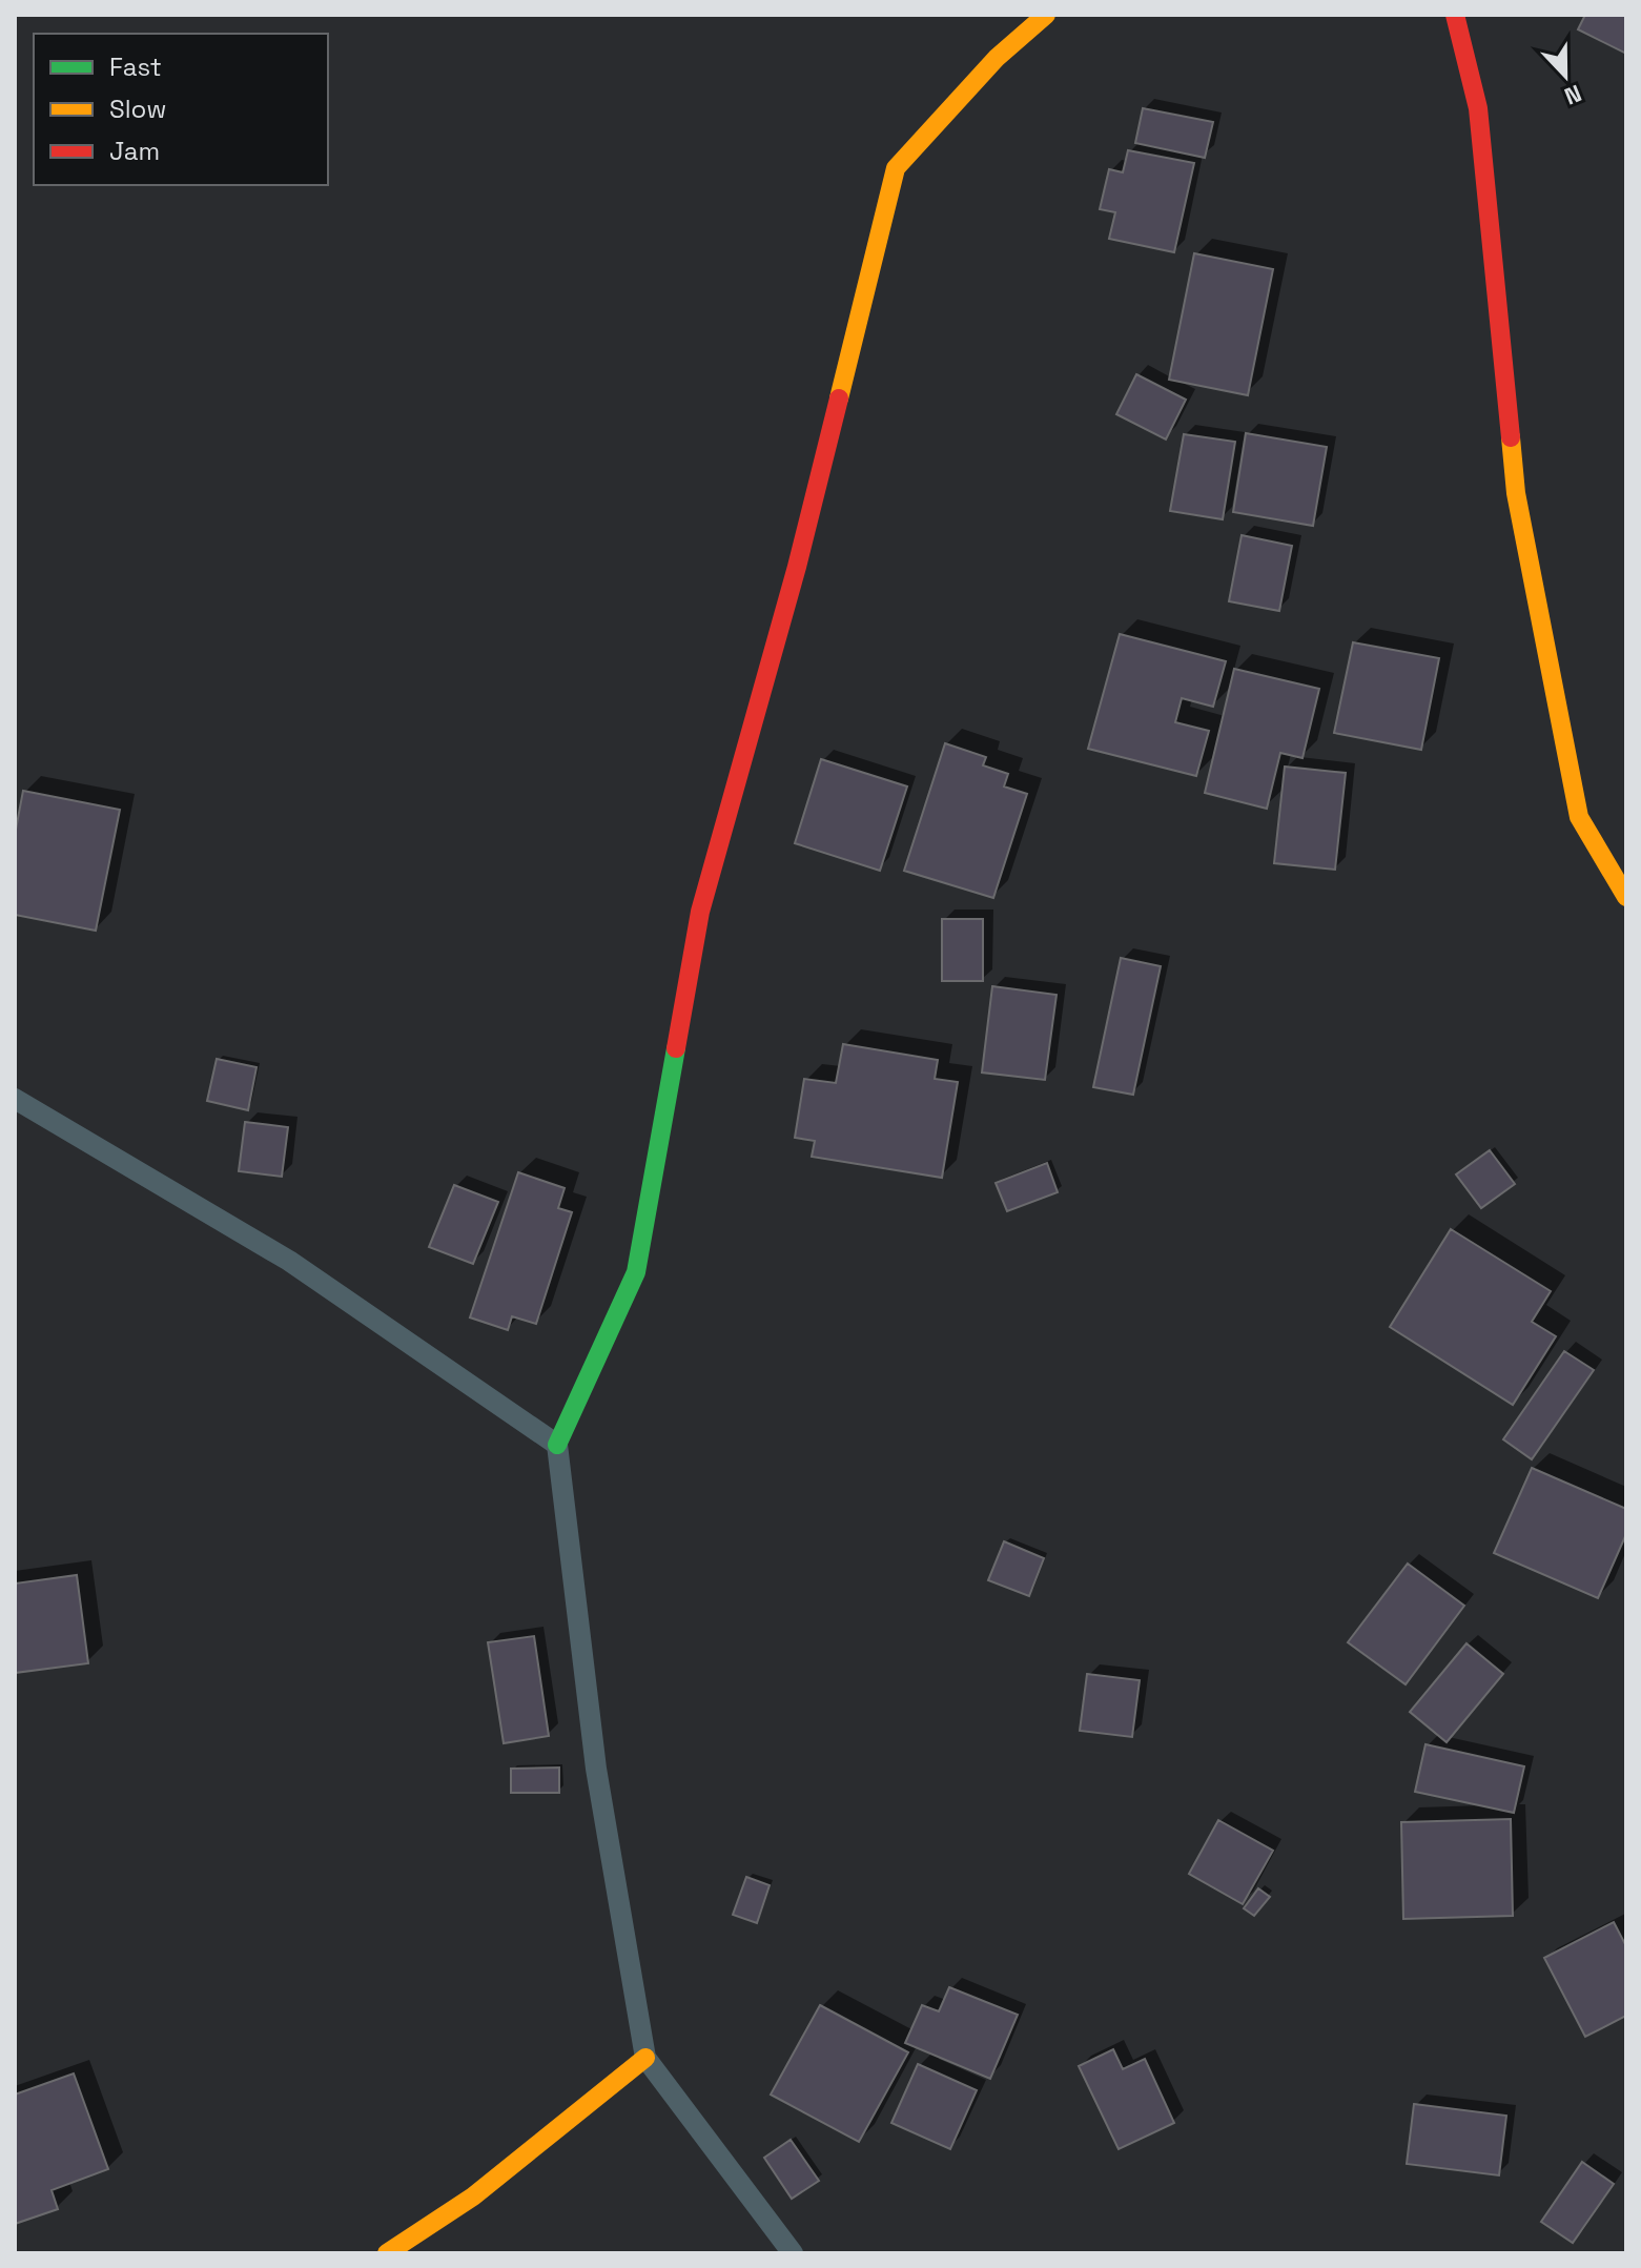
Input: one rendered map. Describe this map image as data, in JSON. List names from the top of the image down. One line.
{"legend":["Fast","Slow","Jam"],"north":"bottom"}
